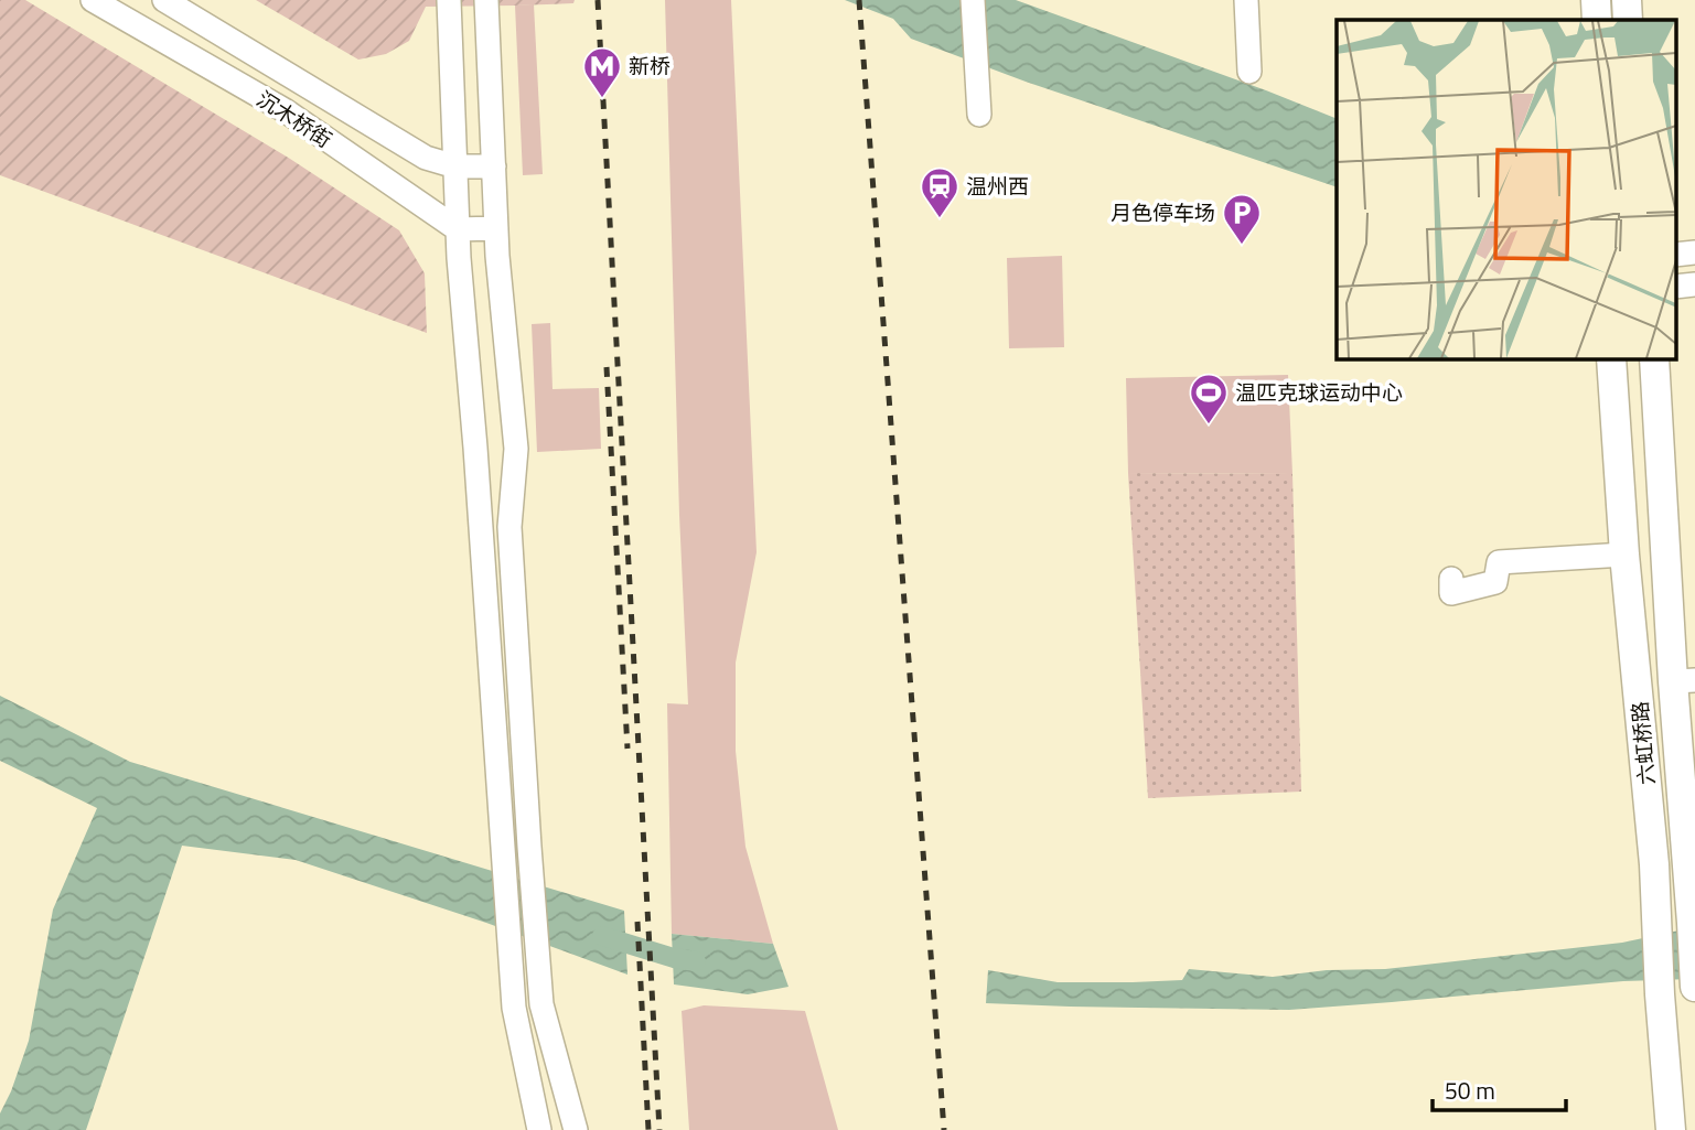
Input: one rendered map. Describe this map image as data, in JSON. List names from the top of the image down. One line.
{"streets":{"main road":["六虹桥路"],"street":["沉木桥街"]},"places":{"metro station":["新桥"],"station":["温州西"],"parking":["月色停车场"],"sports":["温匹克球运动中心"]},"scale_bar":"50 m"}
